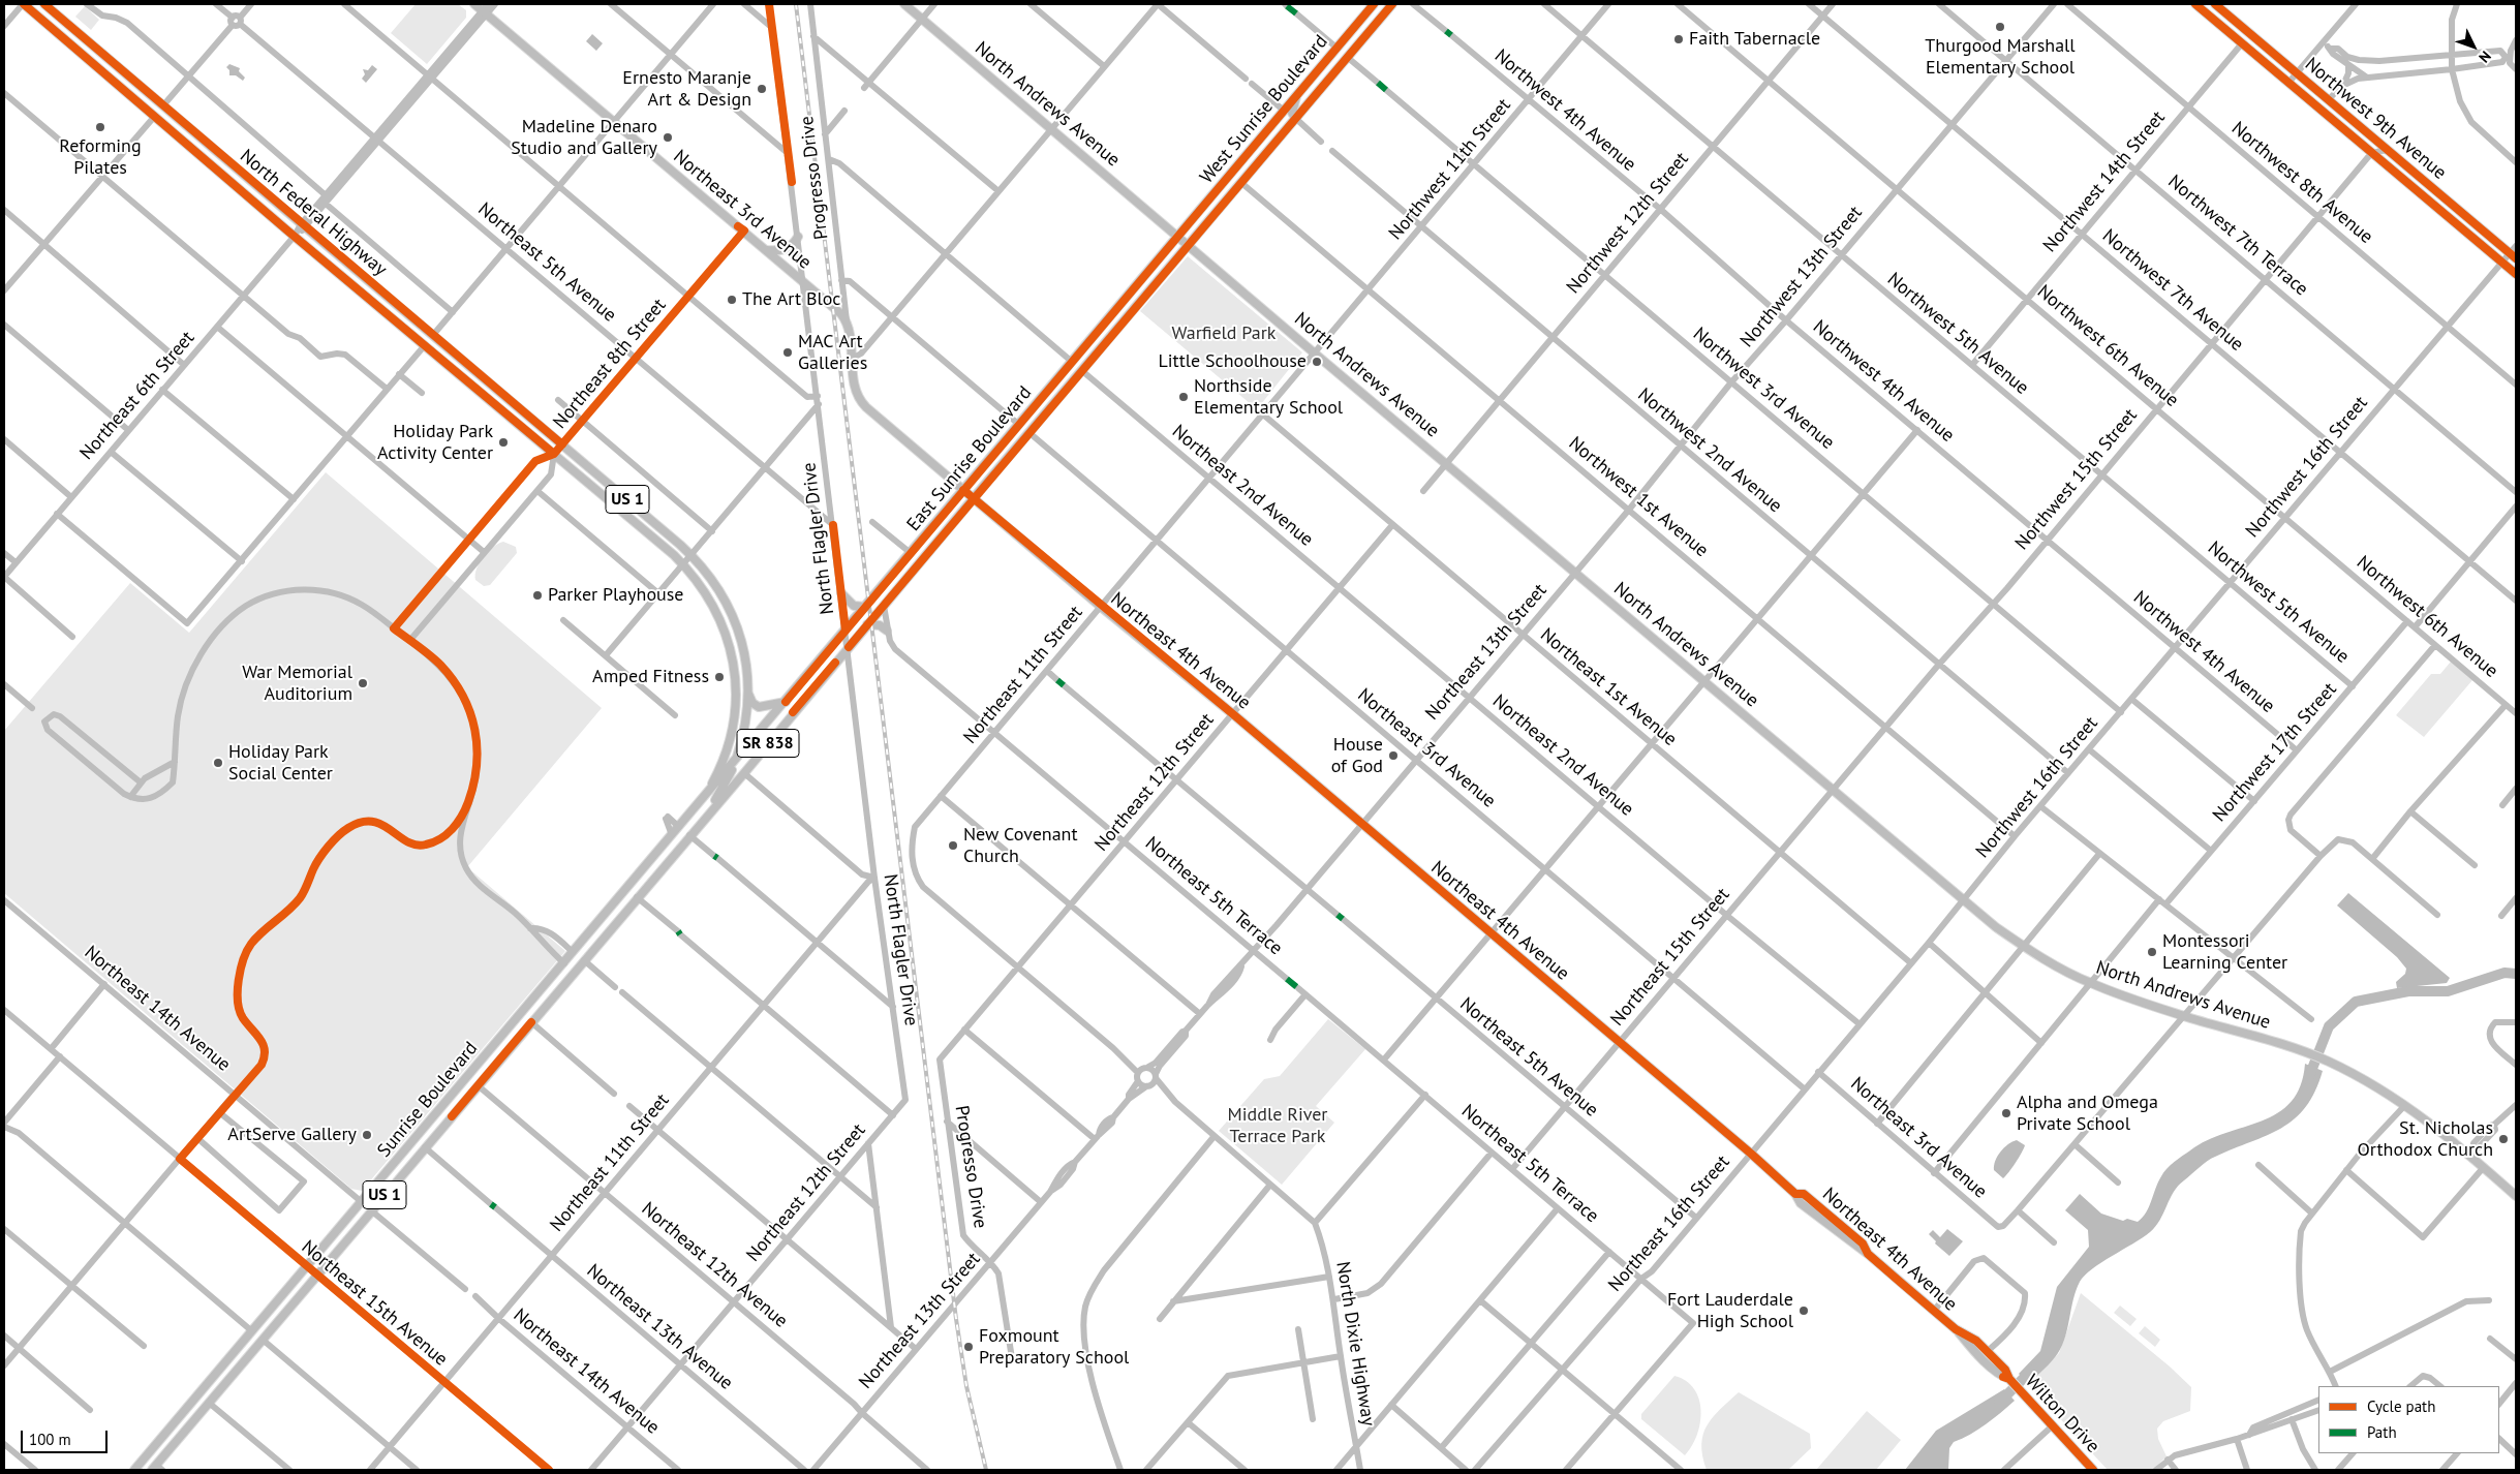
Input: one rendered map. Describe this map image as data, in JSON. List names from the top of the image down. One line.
{"streets":{"main road":["North Andrews Avenue","West Sunrise Boulevard","Northwest 9th Avenue","Progresso Drive","Northeast 3rd Avenue","North Federal Highway","East Sunrise Boulevard","US 1","Northeast 4th Avenue","SR 838","Sunrise Boulevard","Wilton Drive"],"street":["Northwest 4th Avenue","Northwest 11th Street","Northwest 14th Street","Northwest 8th Avenue","Northwest 12th Street","Northwest 7th Terrace","Northeast 5th Avenue","Northwest 13th Street","Northwest 7th Avenue","Northwest 5th Avenue","Northwest 6th Avenue","Northeast 8th Street","Northwest 3rd Avenue","Northeast 6th Street","Northwest 2nd Avenue","Northwest 16th Street","Northwest 15th Street","Northeast 2nd Avenue","Northwest 1st Avenue","North Flagler Drive","Northeast 13th Street","Northeast 11th Street","Northeast 1st Avenue","Northwest 17th Street","Northeast 12th Street","Northeast 5th Terrace","Northeast 15th Street","Northeast 14th Avenue","Northeast 16th Street","Northeast 12th Avenue","Northeast 15th Avenue","Northeast 13th Avenue","North Dixie Highway"]},"crossings":[["North Andrews Avenue","West Sunrise Boulevard"],["North Andrews Avenue","Northwest 11th Street"],["North Andrews Avenue","Northwest 12th Street"],["North Andrews Avenue","Northwest 13th Street"],["North Andrews Avenue","East Sunrise Boulevard"],["North Andrews Avenue","Northwest 16th Street"],["North Andrews Avenue","Northwest 15th Street"],["North Andrews Avenue","Northeast 13th Street"],["North Andrews Avenue","Northeast 11th Street"],["North Andrews Avenue","Northeast 15th Street"],["North Andrews Avenue","Northeast 16th Street"],["West Sunrise Boulevard","East Sunrise Boulevard"],["West Sunrise Boulevard","Northwest 1st Avenue"],["Northwest 4th Avenue","Northwest 11th Street"],["Northwest 4th Avenue","Northwest 12th Street"],["Northwest 4th Avenue","Northwest 13th Street"],["Northwest 4th Avenue","Northwest 16th Street"],["Northwest 4th Avenue","Northwest 15th Street"],["Northwest 4th Avenue","Northwest 17th Street"],["Northwest 9th Avenue","Northwest 14th Street"],["Northwest 9th Avenue","Northwest 16th Street"],["Northwest 9th Avenue","Northwest 15th Street"],["Northwest 11th Street","Northwest 5th Avenue"],["Northwest 11th Street","Northwest 3rd Avenue"],["Northwest 11th Street","Northwest 2nd Avenue"],["Northwest 11th Street","Northwest 1st Avenue"],["Northwest 11th Street","Northeast 11th Street"],["Progresso Drive","Northeast 3rd Avenue"],["Progresso Drive","Northeast 4th Avenue"],["Progresso Drive","Northeast 13th Street"],["Progresso Drive","Northeast 12th Street"],["Northwest 14th Street","Northwest 8th Avenue"],["Northwest 14th Street","Northwest 7th Terrace"],["Northwest 14th Street","Northwest 7th Avenue"],["Northwest 14th Street","Northwest 5th Avenue"],["Northwest 14th Street","Northwest 6th Avenue"],["Northwest 8th Avenue","Northwest 16th Street"],["Northwest 8th Avenue","Northwest 15th Street"],["Northeast 3rd Avenue","Northeast 8th Street"],["Northeast 3rd Avenue","Northeast 6th Street"],["Northeast 3rd Avenue","East Sunrise Boulevard"],["Northeast 3rd Avenue","North Flagler Drive"],["Northeast 3rd Avenue","Northeast 13th Street"],["Northeast 3rd Avenue","Northeast 11th Street"],["Northeast 3rd Avenue","Northeast 12th Street"],["Northeast 3rd Avenue","Northeast 15th Street"],["Northeast 3rd Avenue","Northeast 16th Street"],["North Federal Highway","Northeast 8th Street"],["North Federal Highway","Northeast 6th Street"],["North Federal Highway","East Sunrise Boulevard"],["North Federal Highway","Sunrise Boulevard"],["Northwest 12th Street","Northwest 7th Avenue"],["Northwest 12th Street","Northwest 5th Avenue"],["Northwest 12th Street","Northwest 6th Avenue"],["Northwest 12th Street","Northwest 3rd Avenue"],["Northwest 12th Street","Northwest 2nd Avenue"],["Northwest 12th Street","Northwest 1st Avenue"],["Northwest 7th Terrace","Northwest 13th Street"],["Northwest 7th Terrace","Northwest 16th Street"],["Northwest 7th Terrace","Northwest 15th Street"],["Northeast 5th Avenue","Northeast 8th Street"],["Northeast 5th Avenue","Northeast 6th Street"],["Northeast 5th Avenue","North Flagler Drive"],["Northeast 5th Avenue","Northeast 13th Street"],["Northeast 5th Avenue","Northeast 12th Street"],["Northeast 5th Avenue","Northeast 15th Street"],["Northeast 5th Avenue","Northeast 16th Street"],["Northwest 13th Street","Northwest 7th Avenue"],["Northwest 13th Street","Northwest 5th Avenue"],["Northwest 13th Street","Northwest 6th Avenue"],["Northwest 13th Street","Northwest 3rd Avenue"],["Northwest 13th Street","Northwest 2nd Avenue"],["Northwest 13th Street","Northwest 1st Avenue"],["Northwest 13th Street","Northeast 13th Street"],["Northwest 7th Avenue","Northwest 16th Street"],["Northwest 7th Avenue","Northwest 15th Street"],["Northwest 5th Avenue","Northwest 16th Street"],["Northwest 5th Avenue","Northwest 15th Street"],["Northwest 5th Avenue","Northwest 17th Street"],["Northwest 6th Avenue","Northwest 16th Street"],["Northwest 6th Avenue","Northwest 15th Street"],["Northwest 6th Avenue","Northwest 17th Street"],["Northwest 3rd Avenue","Northwest 16th Street"],["Northwest 3rd Avenue","Northwest 15th Street"],["Northwest 2nd Avenue","Northwest 16th Street"],["Northwest 2nd Avenue","Northwest 15th Street"],["East Sunrise Boulevard","Northeast 2nd Avenue"],["East Sunrise Boulevard","North Flagler Drive"],["East Sunrise Boulevard","Northeast 4th Avenue"],["East Sunrise Boulevard","Northeast 5th Terrace"],["East Sunrise Boulevard","Sunrise Boulevard"],["Northwest 16th Street","Northwest 1st Avenue"],["Northwest 16th Street","Northeast 16th Street"],["Northwest 15th Street","Northwest 1st Avenue"],["Northwest 15th Street","Northeast 15th Street"],["Northeast 2nd Avenue","Northeast 13th Street"],["Northeast 2nd Avenue","Northeast 11th Street"],["Northeast 2nd Avenue","Northeast 12th Street"],["Northeast 2nd Avenue","Northeast 15th Street"],["Northeast 2nd Avenue","Northeast 16th Street"],["North Flagler Drive","Northeast 11th Street"],["North Flagler Drive","Northeast 12th Street"],["Northeast 4th Avenue","Northeast 13th Street"],["Northeast 4th Avenue","Northeast 11th Street"],["Northeast 4th Avenue","Northeast 12th Street"],["Northeast 4th Avenue","Northeast 15th Street"],["Northeast 4th Avenue","Northeast 16th Street"],["Northeast 4th Avenue","Wilton Drive"],["Northeast 13th Street","Northeast 1st Avenue"],["Northeast 13th Street","Northeast 5th Terrace"],["Northeast 13th Street","Northeast 12th Avenue"],["Northeast 11th Street","Northeast 1st Avenue"],["Northeast 11th Street","Northeast 12th Street"],["Northeast 11th Street","Northeast 5th Terrace"],["Northeast 11th Street","Northeast 14th Avenue"],["Northeast 11th Street","Northeast 12th Avenue"],["Northeast 11th Street","Northeast 15th Avenue"],["Northeast 11th Street","Northeast 13th Avenue"],["Northeast 1st Avenue","Northeast 12th Street"],["Northeast 1st Avenue","Northeast 15th Street"],["Northeast 1st Avenue","Northeast 16th Street"],["Northeast 12th Street","Northeast 5th Terrace"],["Northeast 12th Street","Northeast 14th Avenue"],["Northeast 12th Street","Northeast 12th Avenue"],["Northeast 12th Street","Northeast 13th Avenue"],["Northeast 5th Terrace","Northeast 15th Street"],["Northeast 5th Terrace","Northeast 16th Street"],["Northeast 14th Avenue","Sunrise Boulevard"],["Sunrise Boulevard","Northeast 12th Avenue"],["Sunrise Boulevard","Northeast 15th Avenue"],["Sunrise Boulevard","Northeast 13th Avenue"]],"parks":["Warfield Park","Middle River Terrace Park"],"places":["Thurgood Marshall Elementary School","Faith Tabernacle","Ernesto Maranje Art & Design","Reforming Pilates","Madeline Denaro Studio and Gallery","The Art Bloc","MAC Art Galleries","Little Schoolhouse","Northside Elementary School","Holiday Park Activity Center","Parker Playhouse","Amped Fitness","War Memorial Auditorium","House of God","Holiday Park Social Center","New Covenant Church","Montessori Learning Center","Alpha and Omega Private School","ArtServe Gallery","St. Nicholas Orthodox Church","Fort Lauderdale High School","Foxmount Preparatory School"],"legend":["Cycle path","Path"],"scale_bar":"100 m","north":"bottom right"}
